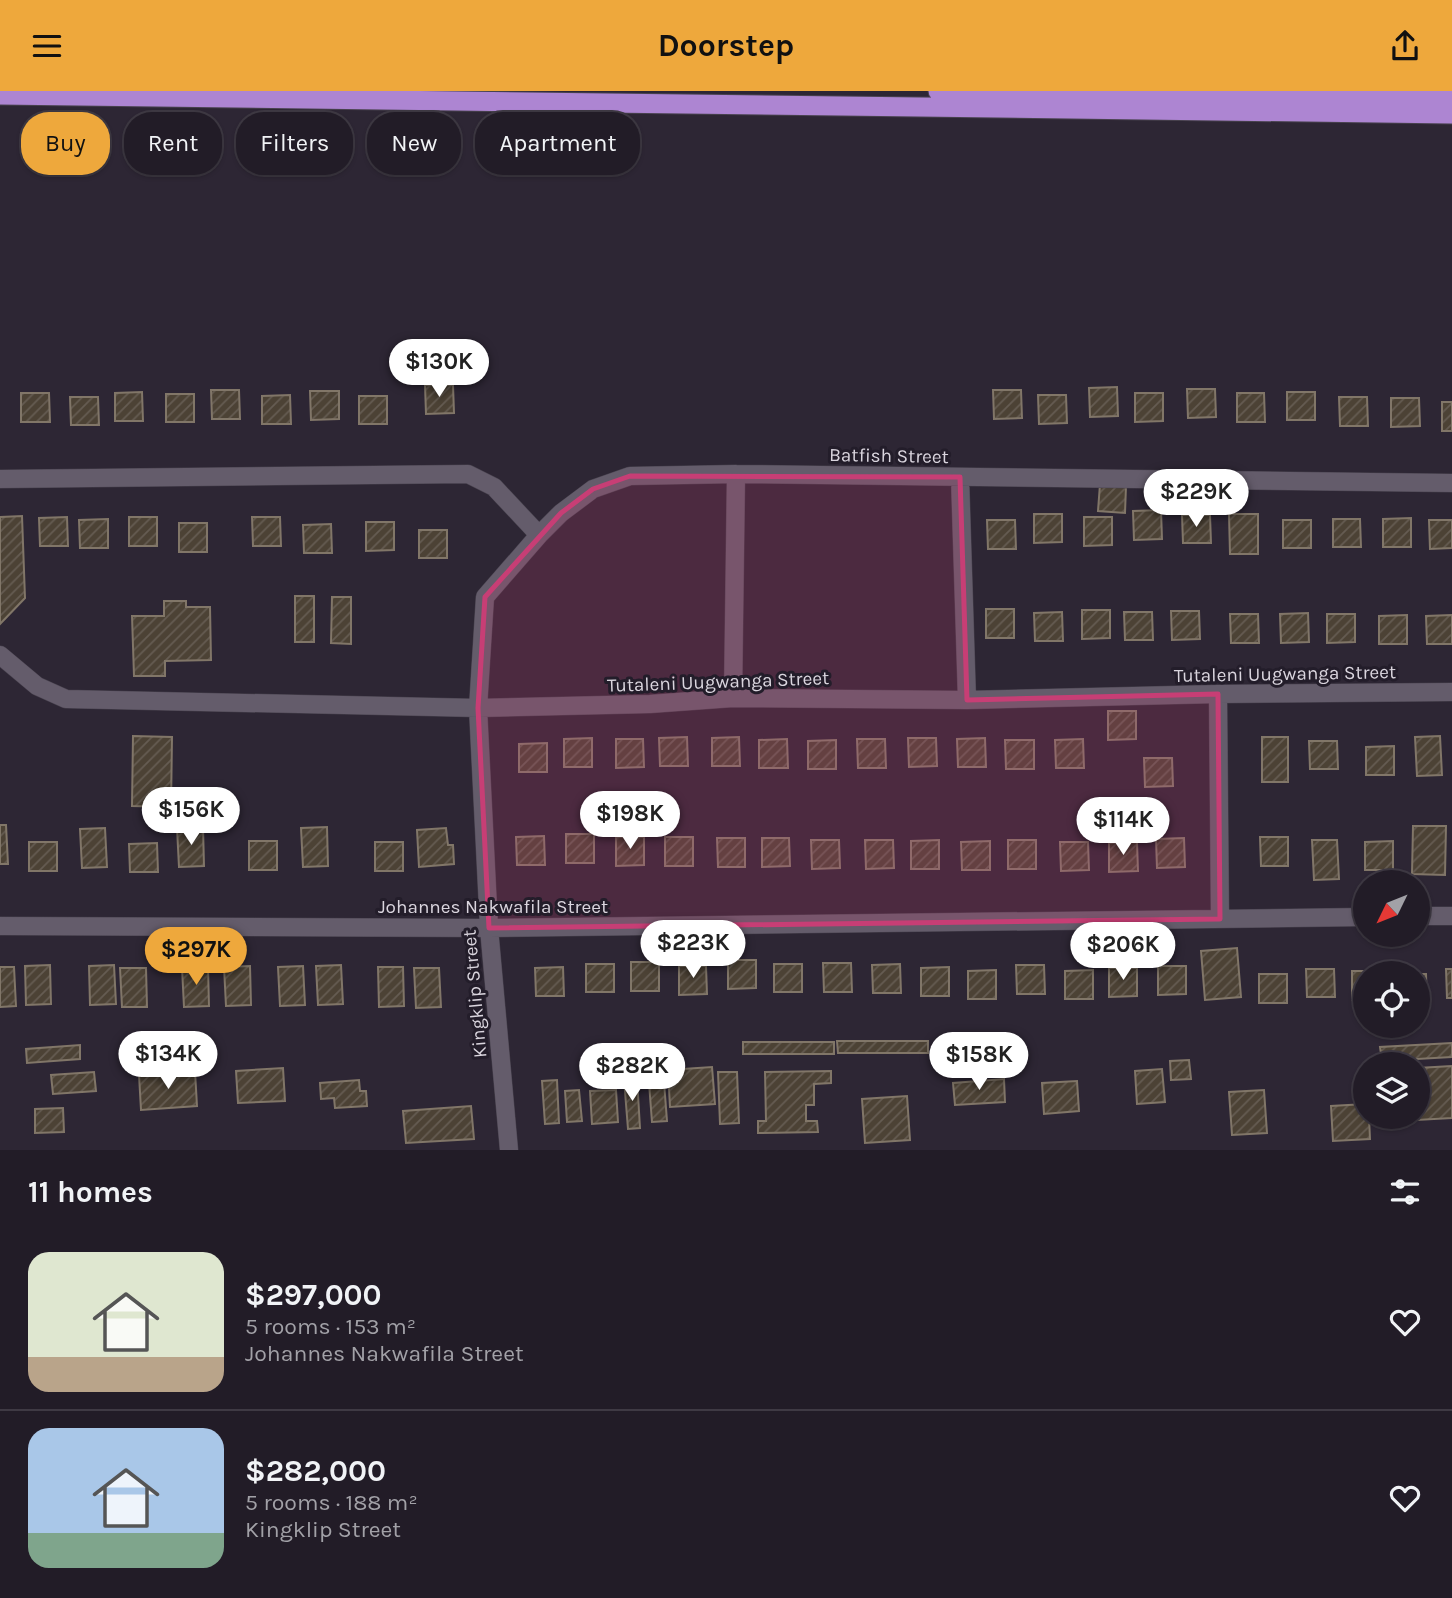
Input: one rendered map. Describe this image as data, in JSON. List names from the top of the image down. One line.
{"streets":{"street":["Batfish Street","Tutaleni Uugwanga Street","Johannes Nakwafila Street","Kingklip Street"]},"crossings":[["Batfish Street","Tutaleni Uugwanga Street"],["Batfish Street","Kingklip Street"],["Tutaleni Uugwanga Street","Kingklip Street"],["Johannes Nakwafila Street","Kingklip Street"]],"north":"bottom left","page":{"header":"Doorstep","chip":["Buy","Rent","Filters","New","Apartment"],"price":["$130K","$229K","$156K","$198K","$114K","$223K","$206K","$297K","$134K","$158K","$282K"],"heading":"11 homes","list":[{"name":"$297,000","note":"5 rooms · 153 m² · Johannes Nakwafila Street"},{"name":"$282,000","note":"5 rooms · 188 m² · Kingklip Street"}]}}
